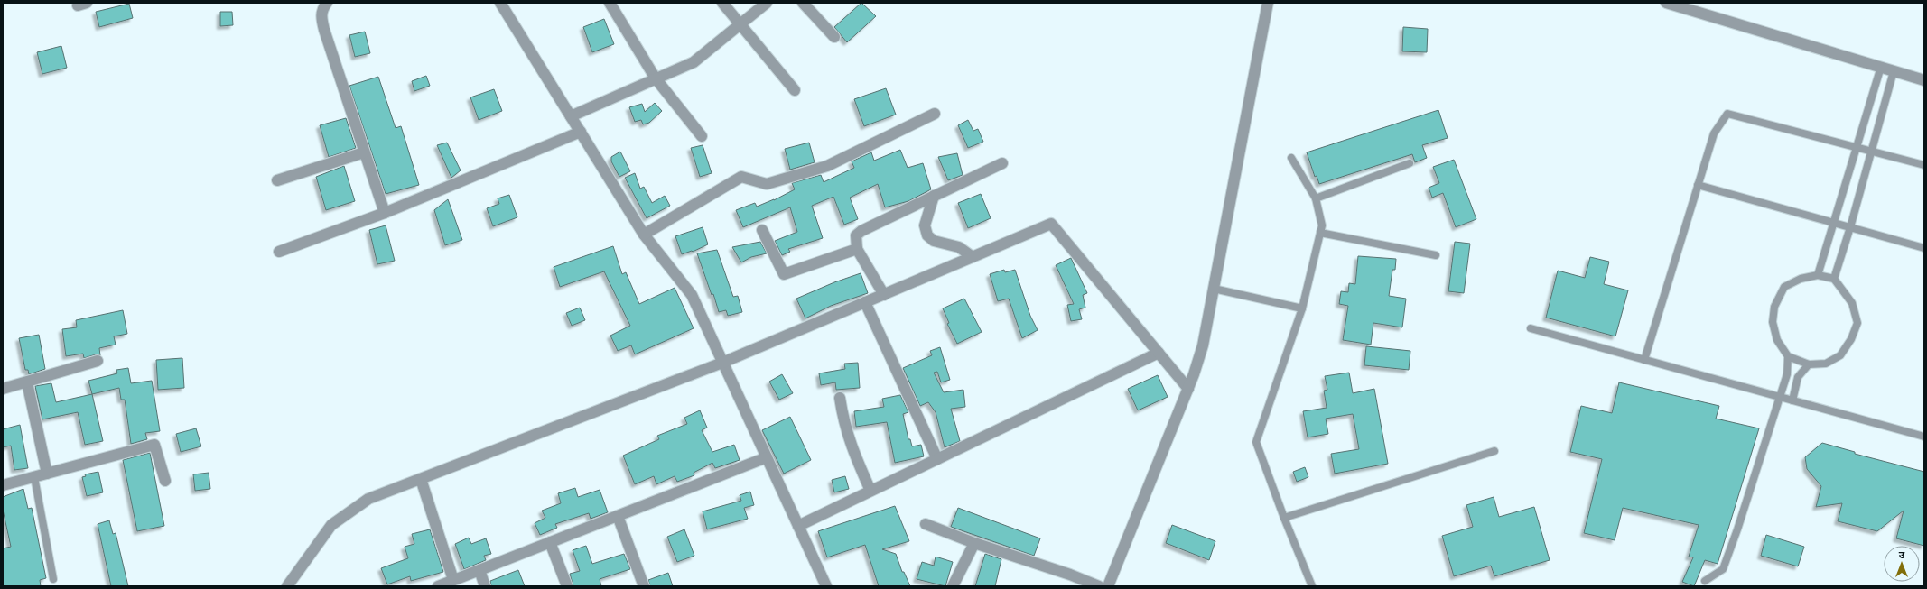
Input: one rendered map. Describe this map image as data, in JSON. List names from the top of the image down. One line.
{"north":"top"}
